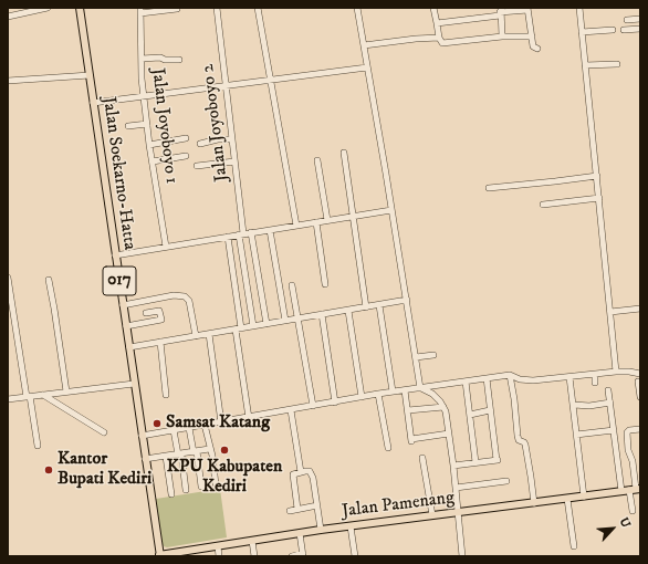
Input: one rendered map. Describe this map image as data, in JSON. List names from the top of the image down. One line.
{"streets":{"main road":["Jalan Soekarno-Hatta","017","Jalan Pamenang"],"street":["Jalan Joyoboyo 2","Jalan Joyoboyo 1"]},"crossings":[["Jalan Soekarno-Hatta","Jalan Pamenang"]],"places":["Samsat Katang","KPU Kabupaten Kediri","Kantor Bupati Kediri"],"north":"top right"}
